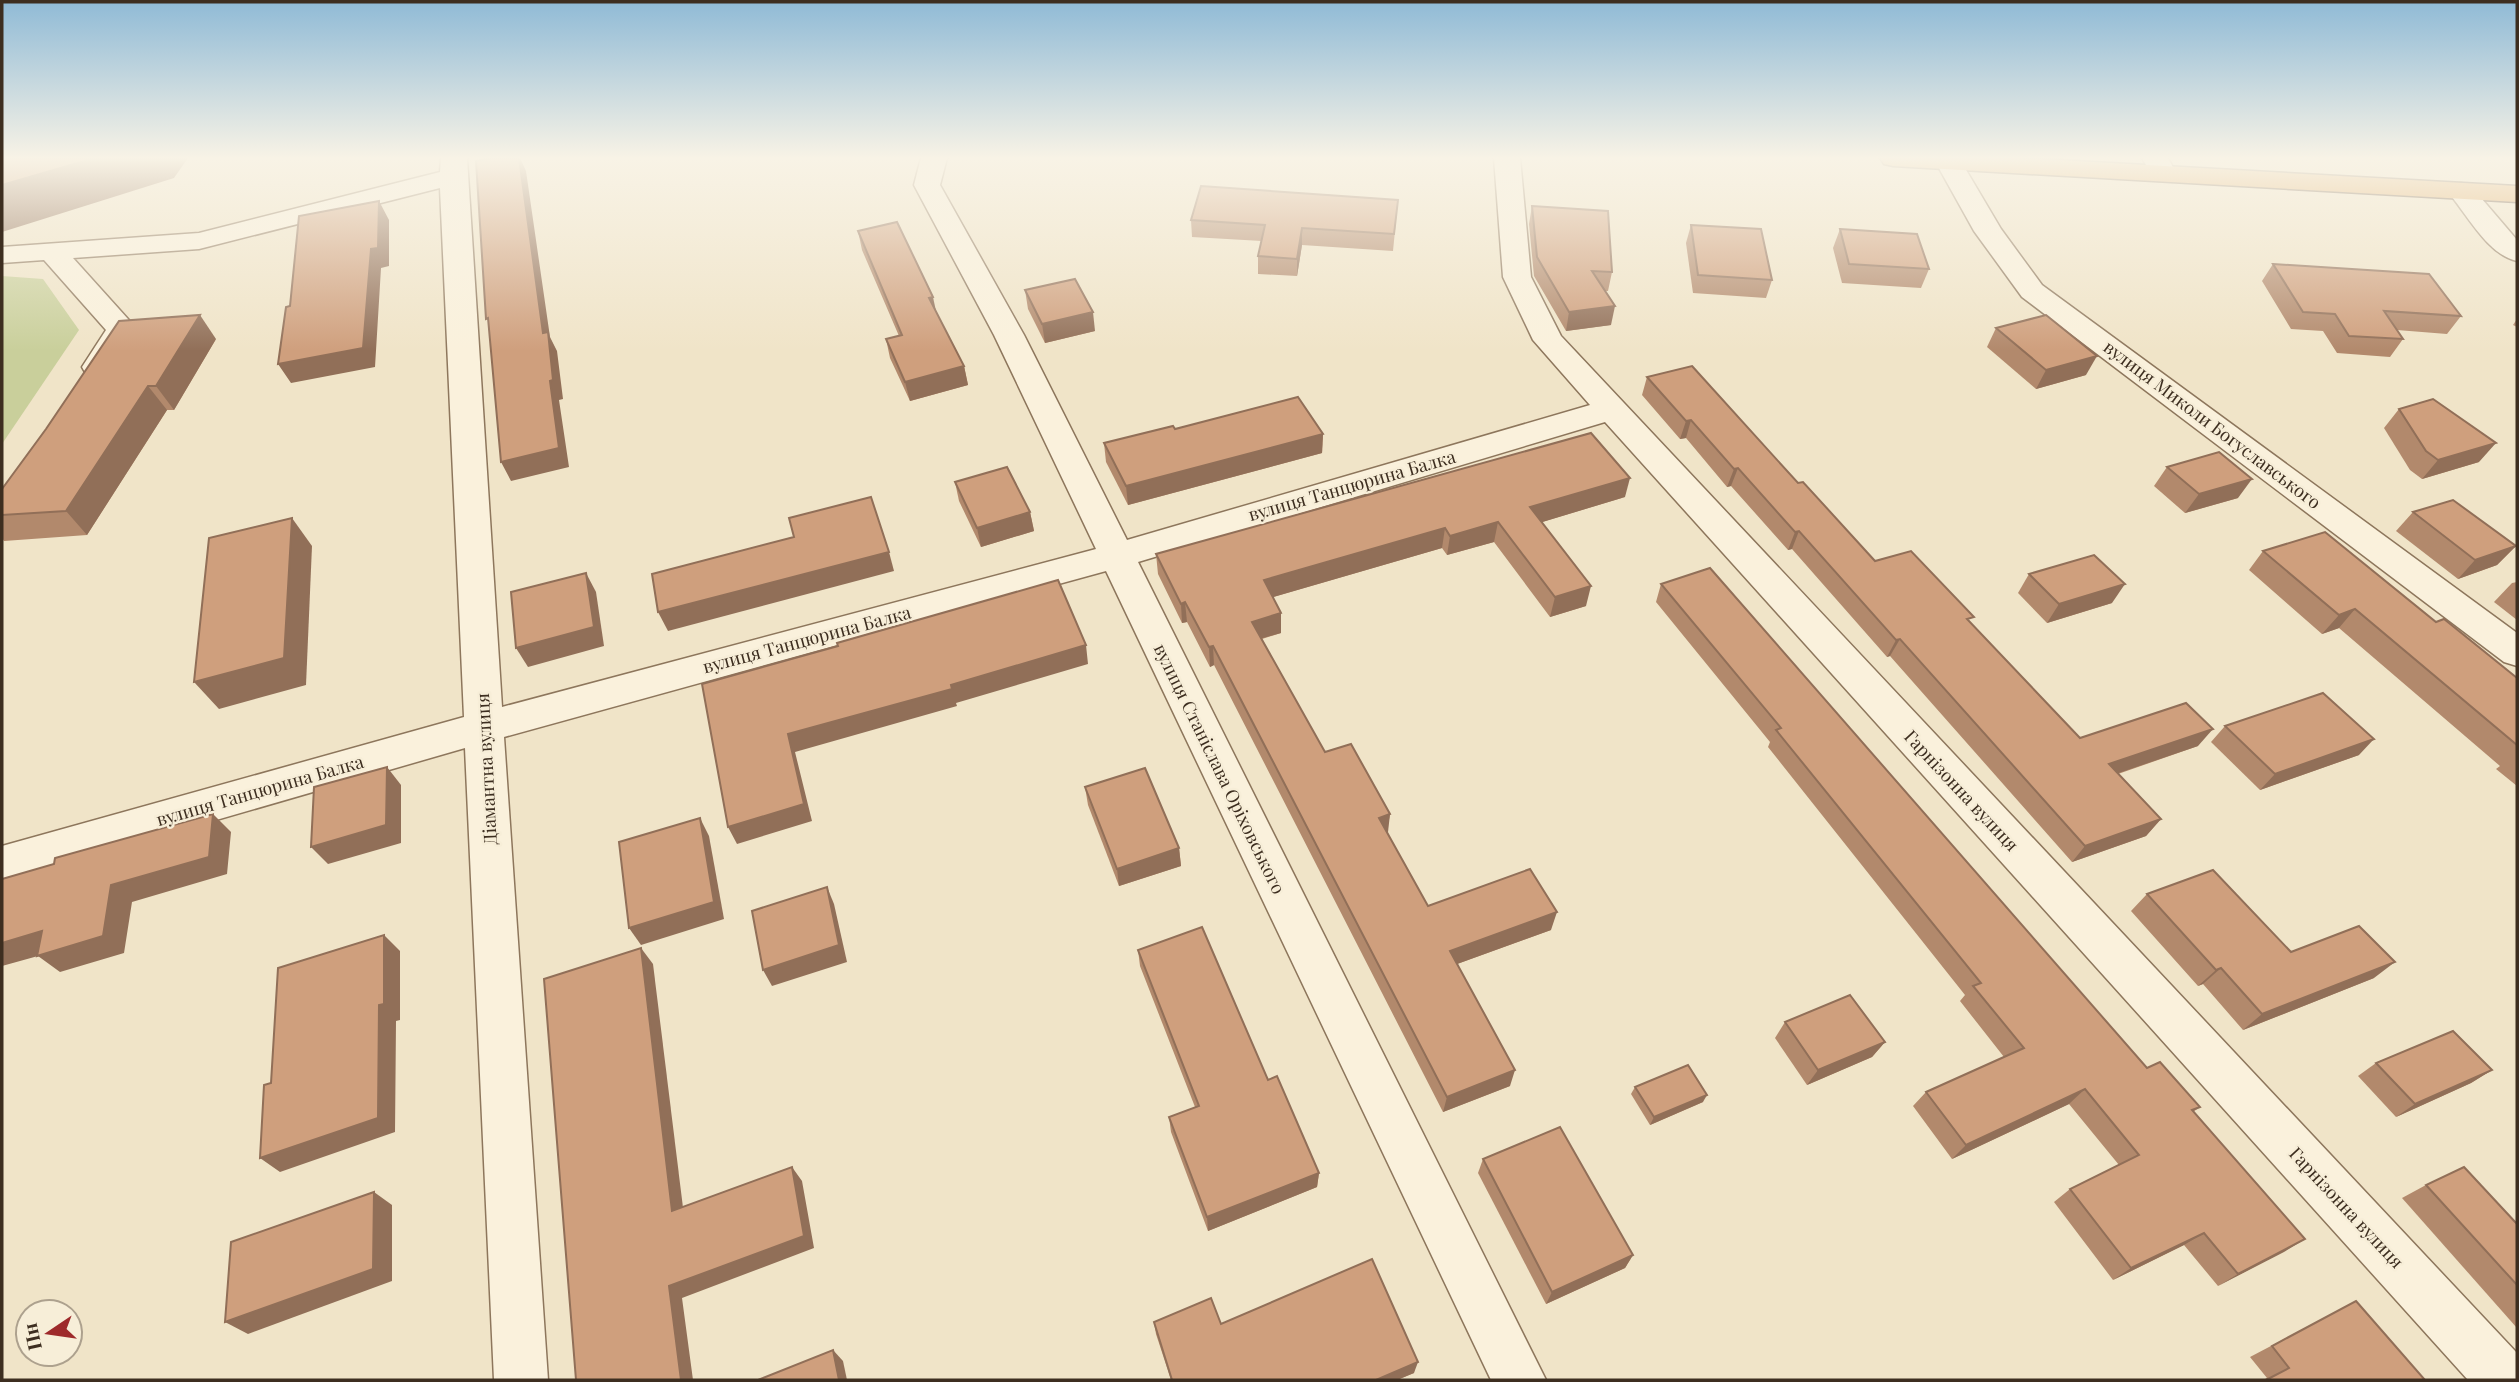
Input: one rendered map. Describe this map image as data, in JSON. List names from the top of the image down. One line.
{"streets":{"street":["вулиця Миколи Богуславського","вулиця Танцюрина Балка","Діамантна вулиця","вулиця Станіслава Оріховського","Гарнізонна вулиця"]},"crossings":[["вулиця Танцюрина Балка","Діамантна вулиця"],["вулиця Танцюрина Балка","вулиця Станіслава Оріховського"],["вулиця Танцюрина Балка","Гарнізонна вулиця"]],"north":"left"}
